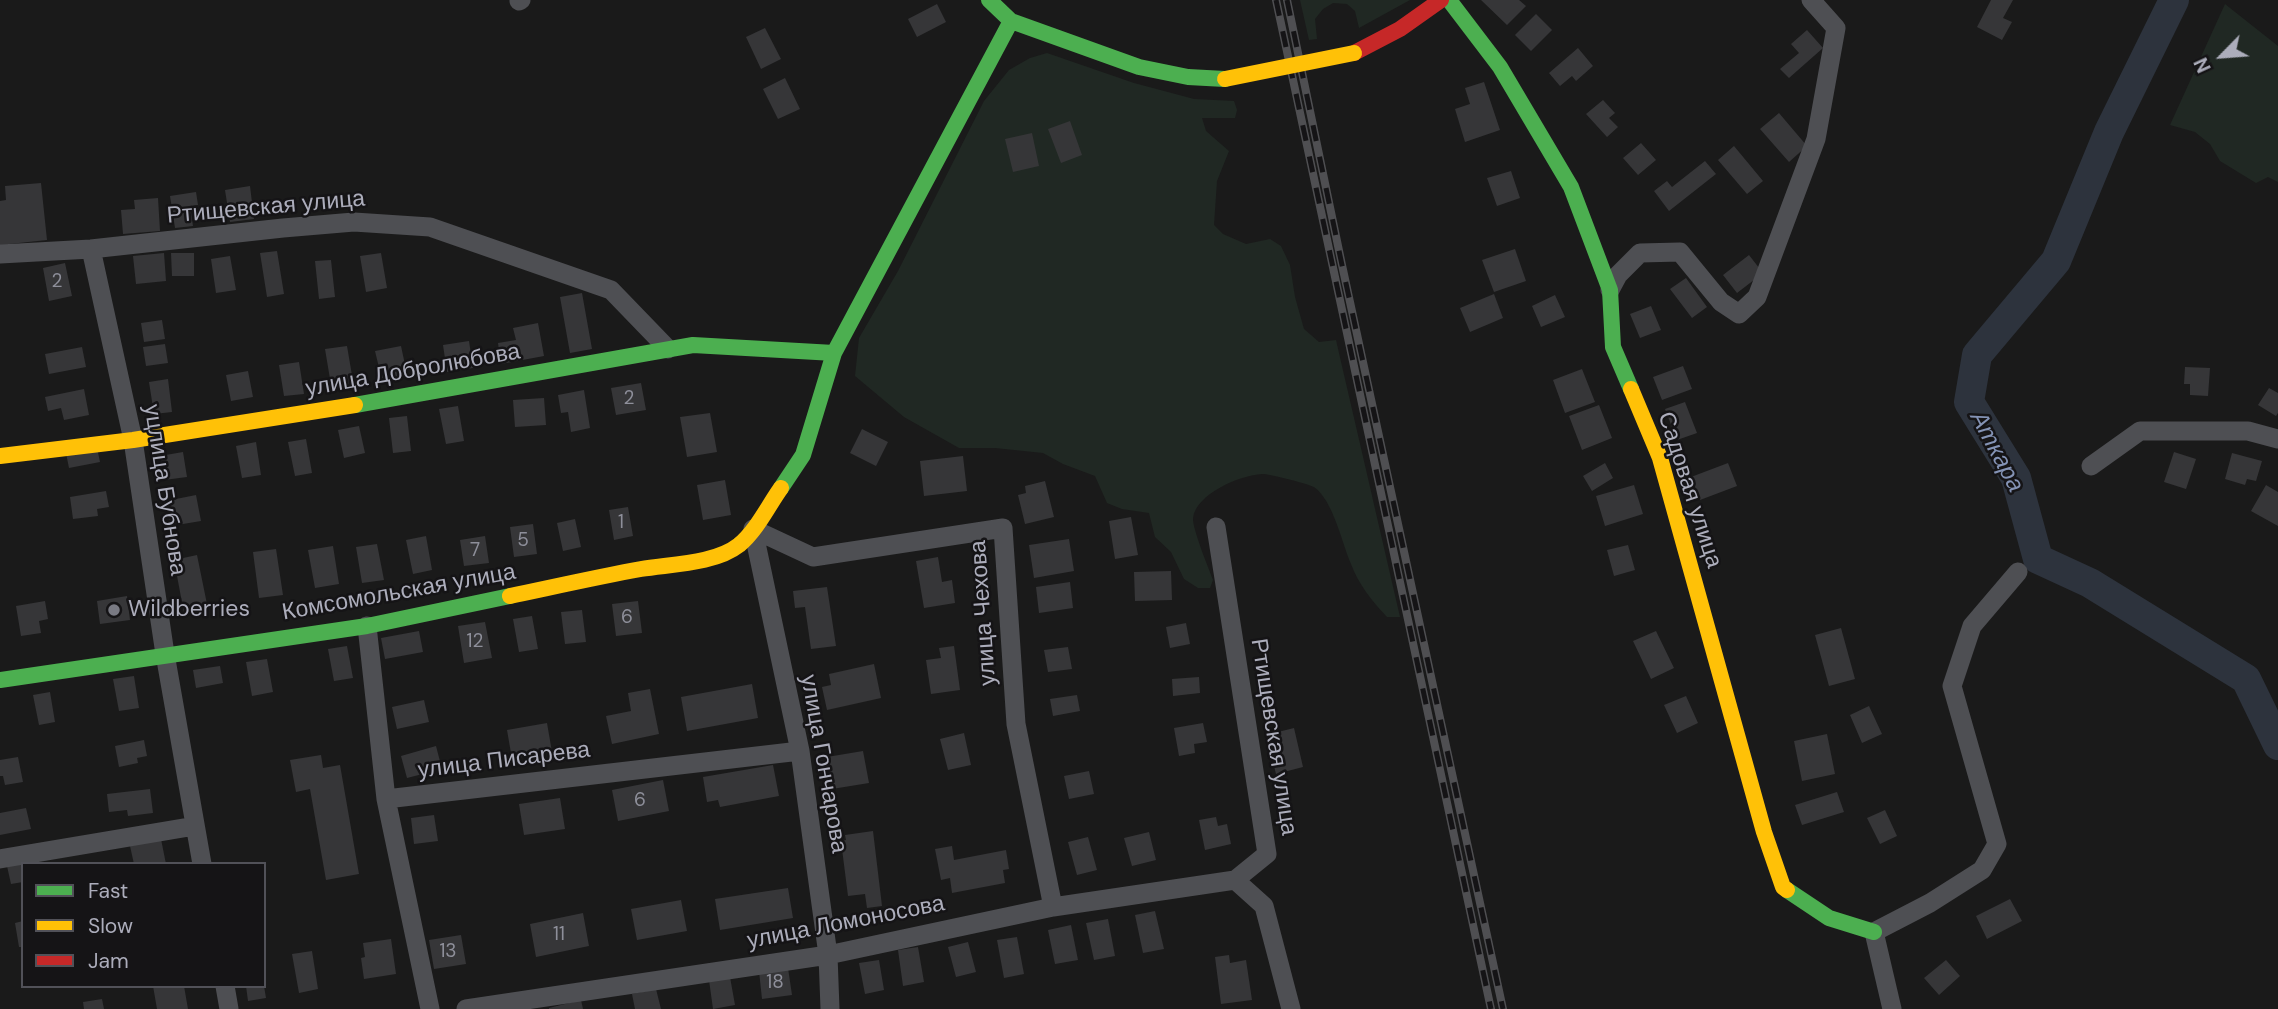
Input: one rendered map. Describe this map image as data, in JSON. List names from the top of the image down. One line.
{"streets":{"street":["Ртищевская улица","улица Добролюбова","уцлица Бубнова","Садовая улица","Комсомольская улица","улица Чехова","улица Писарева","улица Гончарова","улица Ломоносова"]},"crossings":[["Ртищевская улица","улица Добролюбова"],["Ртищевская улица","уцлица Бубнова"],["Ртищевская улица","улица Ломоносова"],["улица Добролюбова","уцлица Бубнова"],["улица Добролюбова","Комсомольская улица"],["уцлица Бубнова","Комсомольская улица"],["Комсомольская улица","улица Чехова"],["Комсомольская улица","улица Гончарова"],["улица Чехова","улица Гончарова"],["улица Чехова","улица Ломоносова"],["улица Писарева","улица Гончарова"],["улица Гончарова","улица Ломоносова"]],"water":["Аткара"],"places":["Wildberries"],"house_numbers":["2","2","1","5","7","6","12","6","11","13","18"],"legend":["Fast","Slow","Jam"],"north":"bottom left"}
